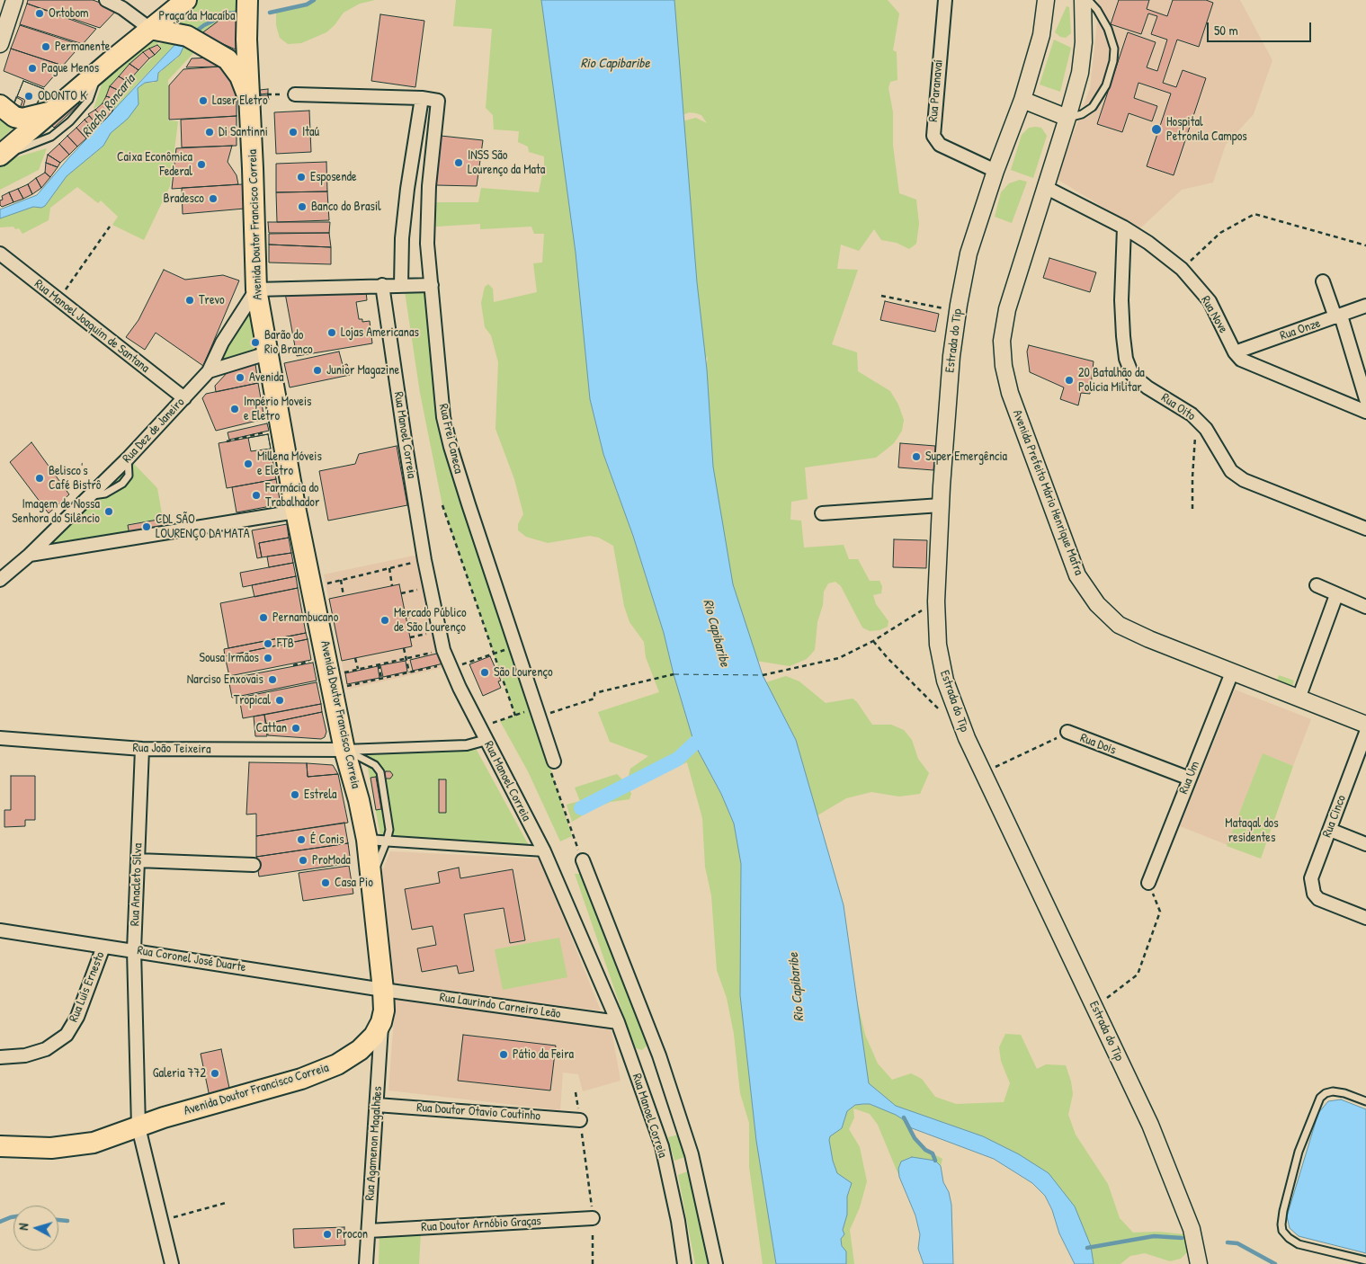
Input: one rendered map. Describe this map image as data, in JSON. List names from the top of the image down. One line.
{"streets":{"main road":["Avenida Doutor Francisco Correia"],"street":["Rua Paranavaí","Rua Nove","Rua Manoel Joaquim de Santana","Rua Onze","Estrada do Tip","Rua Oito","Rua Dez de Janeiro","Rua Manoel Correia","Rua Frei Caneca","Avenida Prefeito Mário Henrique Mafra","Rua Dois","Rua João Teixeira","Rua Um","Rua Cinco","Rua Anacleto Silva","Rua Coronel José Duarte","Rua Luís Ernesto","Rua Laurindo Carneiro Leão","Rua Doutor Otavio Coutinho","Rua Agamenon Magalhães","Rua Doutor Arnóbio Graças"]},"crossings":[["Rua Paranavaí","Estrada do Tip"],["Avenida Doutor Francisco Correia","Rua Dez de Janeiro"],["Avenida Doutor Francisco Correia","Rua João Teixeira"],["Avenida Doutor Francisco Correia","Rua Anacleto Silva"],["Avenida Doutor Francisco Correia","Rua Coronel José Duarte"],["Avenida Doutor Francisco Correia","Rua Laurindo Carneiro Leão"],["Avenida Doutor Francisco Correia","Rua Agamenon Magalhães"],["Rua Nove","Rua Onze"],["Rua Nove","Rua Oito"],["Rua Nove","Avenida Prefeito Mário Henrique Mafra"],["Rua Manoel Joaquim de Santana","Rua Dez de Janeiro"],["Estrada do Tip","Rua Dois"],["Rua Manoel Correia","Rua Laurindo Carneiro Leão"],["Avenida Prefeito Mário Henrique Mafra","Rua Um"],["Rua Dois","Rua Um"],["Rua João Teixeira","Rua Anacleto Silva"],["Rua Anacleto Silva","Rua Coronel José Duarte"],["Rua Coronel José Duarte","Rua Luís Ernesto"],["Rua Coronel José Duarte","Rua Laurindo Carneiro Leão"],["Rua Doutor Otavio Coutinho","Rua Agamenon Magalhães"],["Rua Agamenon Magalhães","Rua Doutor Arnóbio Graças"]],"water":["Rio Capibaribe","Riacho Roncaria"],"parks":["Praça da Macaíba","Matagal dos residentes"],"places":["Ortobom","Permanente","Pague Menos","ODONTO K","Laser Eletro","Hospital Petronila Campos","Di Santinni","Itaú","INSS São Lourenço da Mata","Caixa Econômica Federal","Esposende","Bradesco","Banco do Brasil","Trevo","Lojas Americanas","Barão do Rio Branco","Junior Magazine","Avenida","20 Batalhão da Policia Militar","Império Moveis e Eletro","Super Emergência","Millena Móveis e Eletro","Belisco's Café Bistrô","Farmácia do Trabalhador","Imagem de Nossa Senhora do Silêncio","CDL SÃO LOURENÇO DA MATA","Pernambucano","Mercado Público de São Lourenço","FTB","Sousa Irmãos","São Lourenço","Narciso Enxovais","Tropical","Cattan","Estrela","É Conis","ProModa","Casa Pio","Pátio da Feira","Galeria 772","Procon"],"scale_bar":"50 m","north":"left"}
